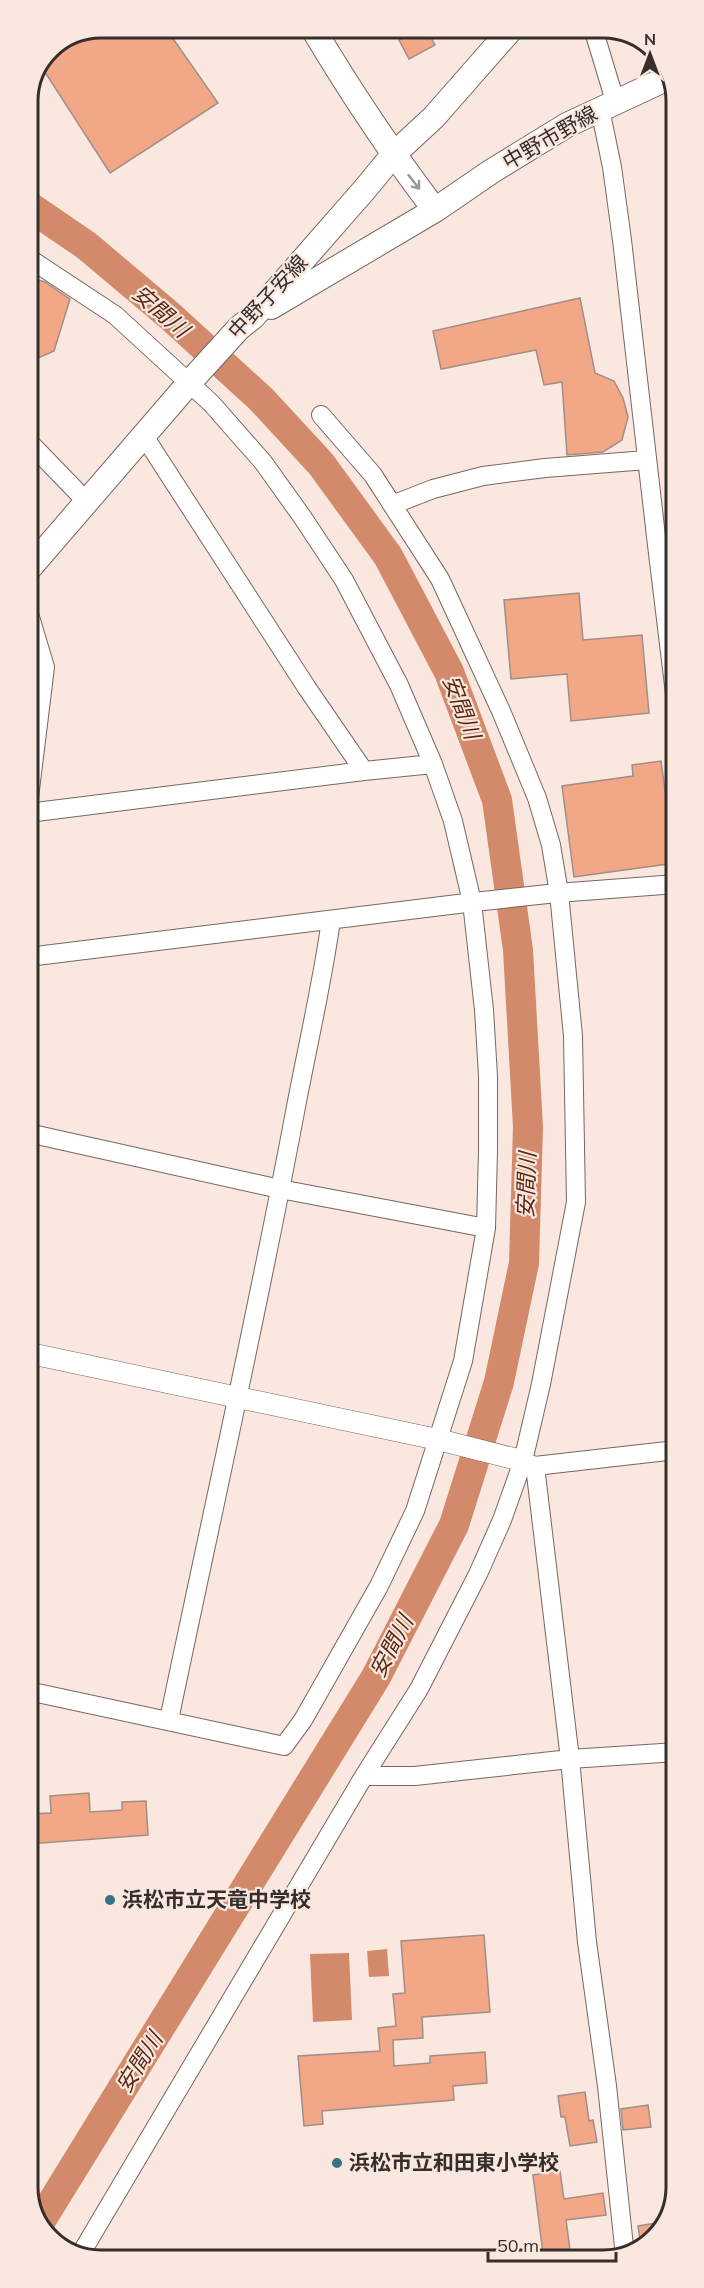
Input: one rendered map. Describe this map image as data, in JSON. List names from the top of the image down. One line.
{"streets":{"main road":["中野市野線","中野子安線"]},"crossings":[["中野市野線","中野子安線"]],"water":["安間川"],"places":["浜松市立天竜中学校","浜松市立和田東小学校"],"scale_bar":"50 m","north":"top"}
